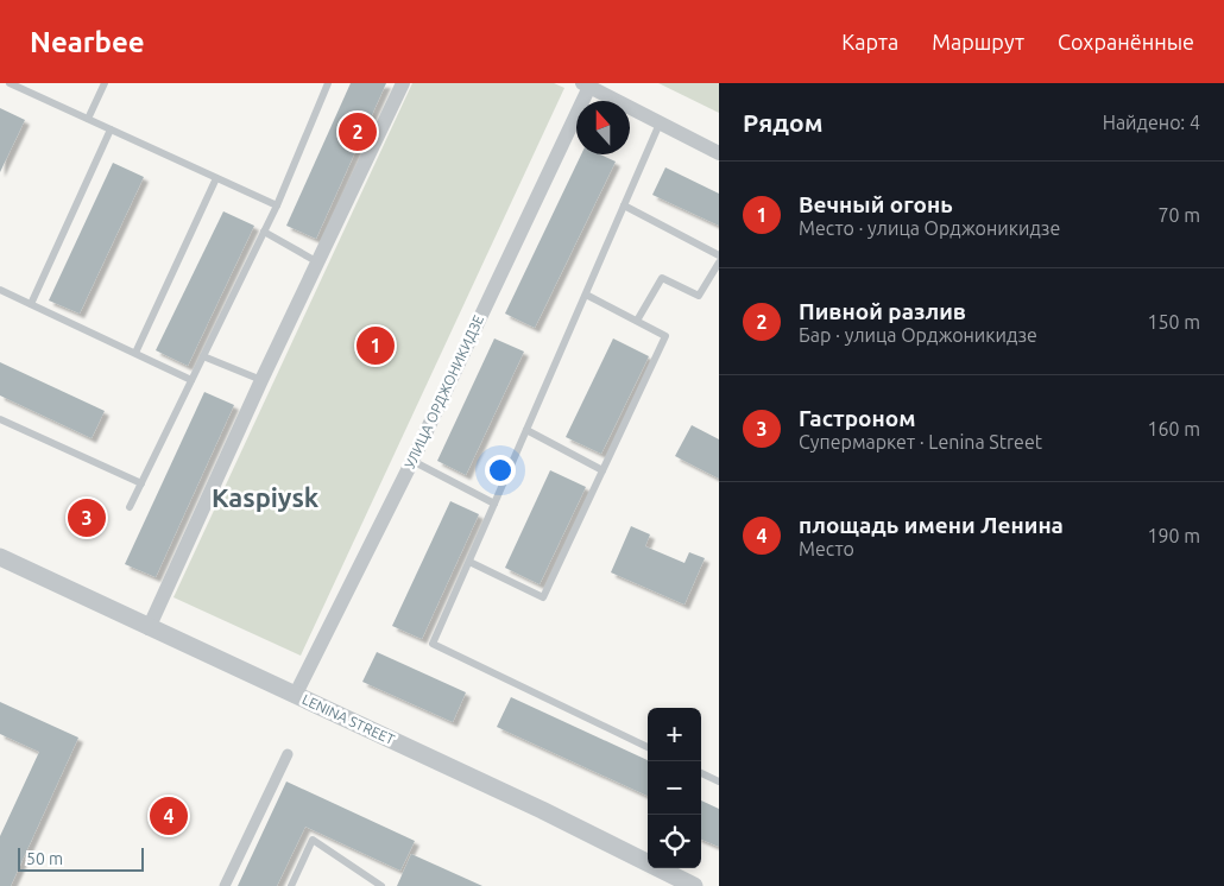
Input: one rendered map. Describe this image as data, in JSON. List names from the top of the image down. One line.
{"streets":{"street":["УЛИЦА ОРДЖОНИКИДЗЕ","LENINA STREET"]},"crossings":[["УЛИЦА ОРДЖОНИКИДЗЕ","LENINA STREET"]],"districts":["Kaspiysk"],"scale_bar":"50 m","north":"top","page":{"header":"Nearbee","nav":["Карта","Маршрут","Сохранённые"],"heading":["Рядом","Найдено: 4"],"pins":["2","1","3","4"],"list":[{"mark":"1","name":"Вечный огонь","note":"Место · улица Орджоникидзе","value":"70 m"},{"mark":"2","name":"Пивной разлив","note":"Бар · улица Орджоникидзе","value":"150 m"},{"mark":"3","name":"Гастроном","note":"Супермаркет · Lenina Street","value":"160 m"},{"mark":"4","name":"площадь имени Ленина","note":"Место","value":"190 m"}],"map_buttons":["+","−"],"scale":"50 m"}}
